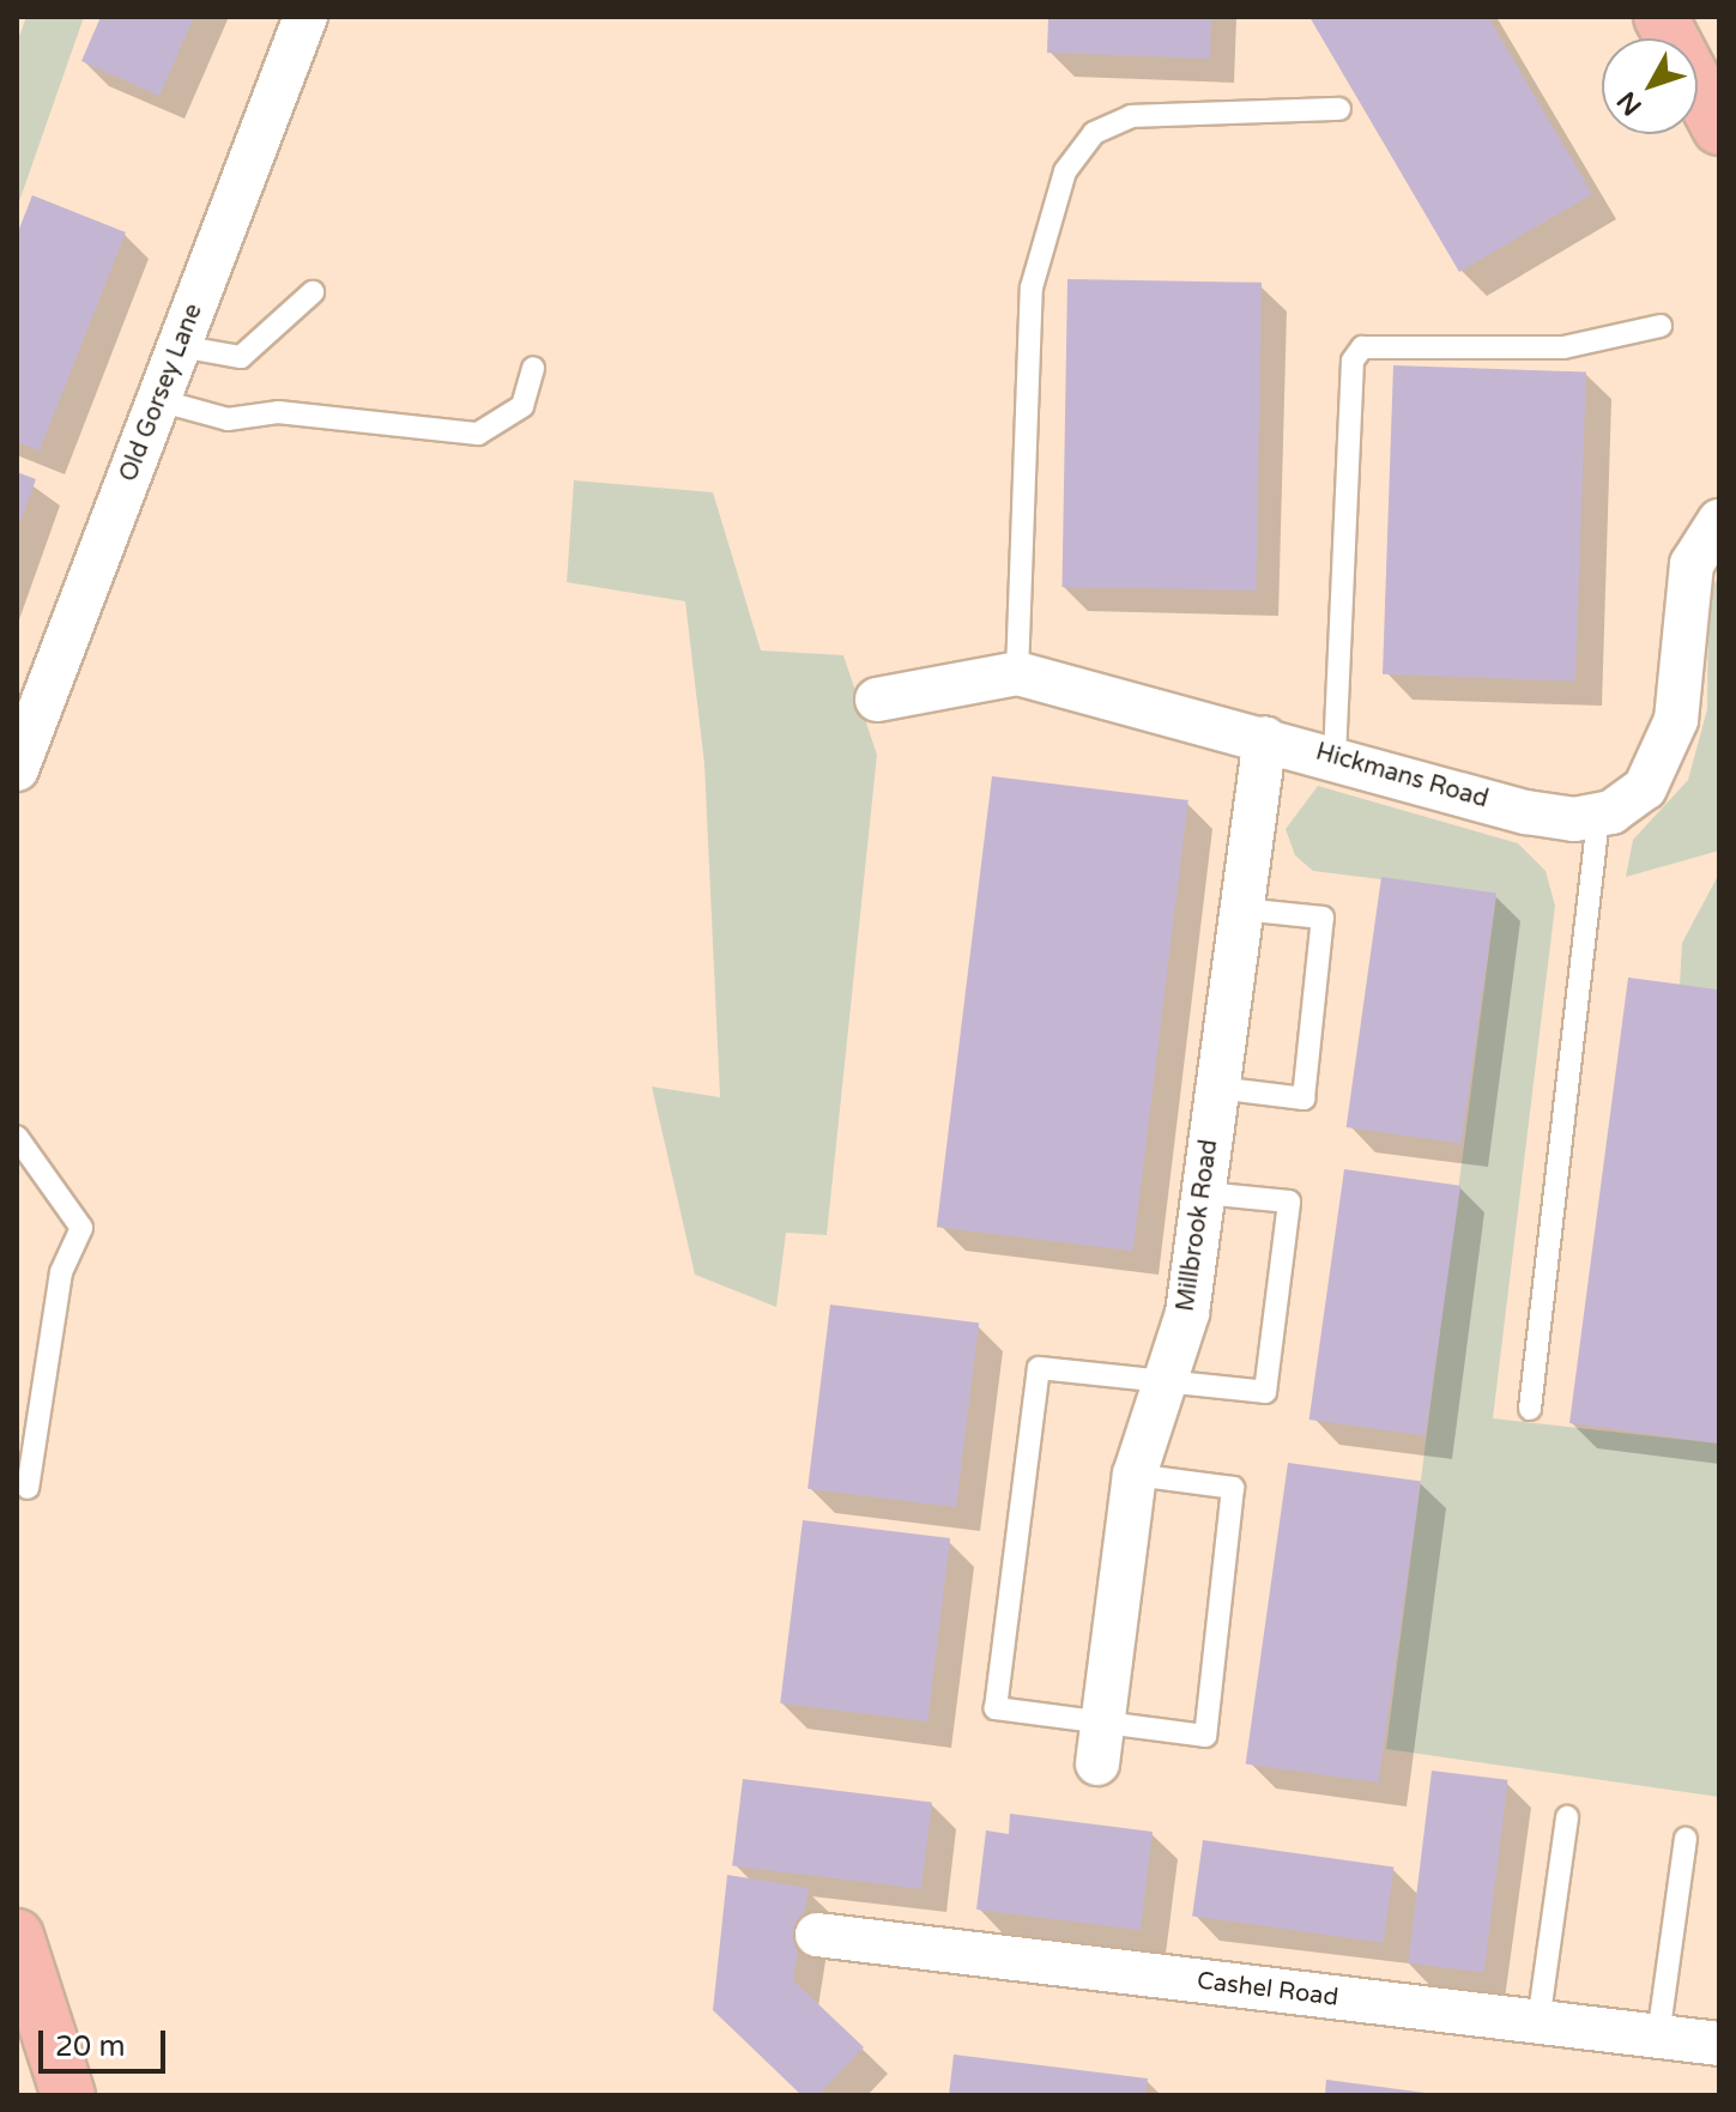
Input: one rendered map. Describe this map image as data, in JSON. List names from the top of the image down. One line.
{"streets":{"street":["Old Gorsey Lane","Hickmans Road","Millbrook Road","Cashel Road"]},"crossings":[["Hickmans Road","Millbrook Road"]],"scale_bar":"20 m","north":"bottom left"}
